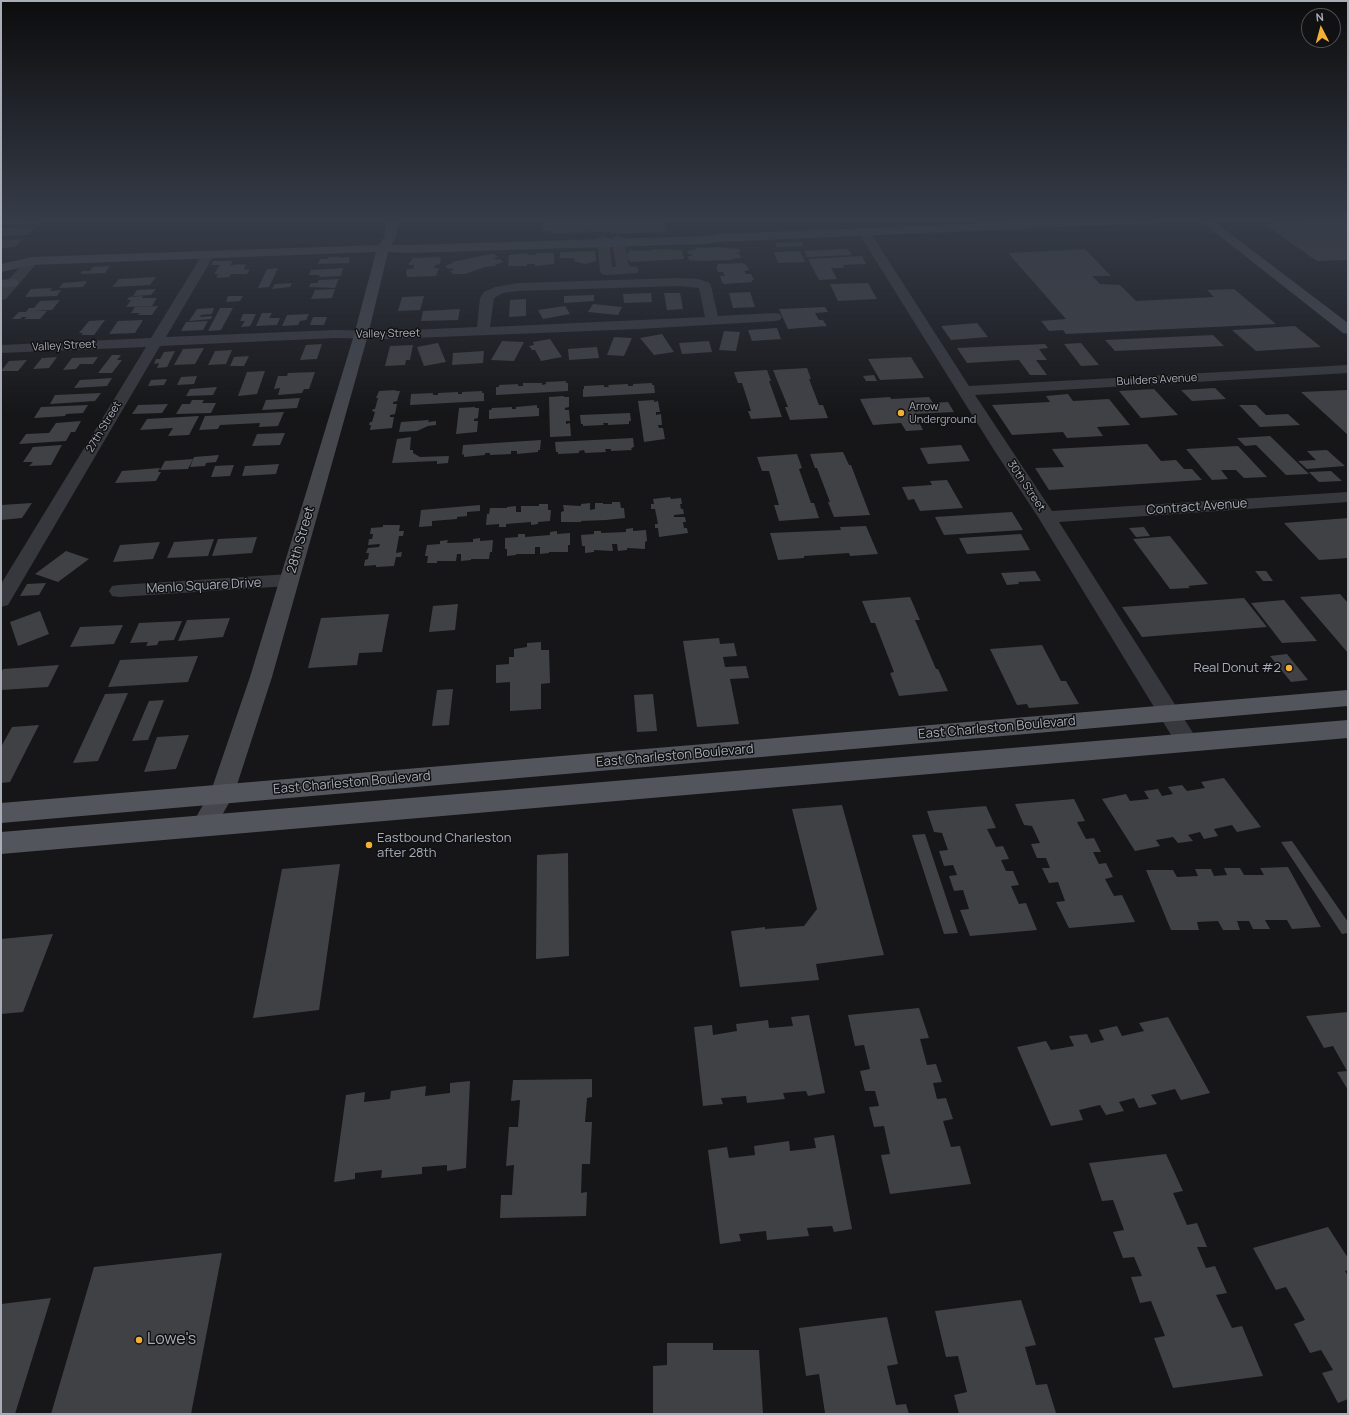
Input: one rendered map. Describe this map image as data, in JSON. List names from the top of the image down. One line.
{"streets":{"main road":["East Charleston Boulevard"],"street":["Valley Street","Builders Avenue","27th Street","30th Street","Contract Avenue","28th Street","Menlo Square Drive"]},"crossings":[["Valley Street","27th Street"],["Valley Street","28th Street"],["Builders Avenue","30th Street"],["30th Street","Contract Avenue"],["30th Street","East Charleston Boulevard"],["28th Street","Menlo Square Drive"],["28th Street","East Charleston Boulevard"]],"places":["Arrow Underground","Real Donut #2","Eastbound Charleston after 28th","Lowe's"],"north":"top"}
